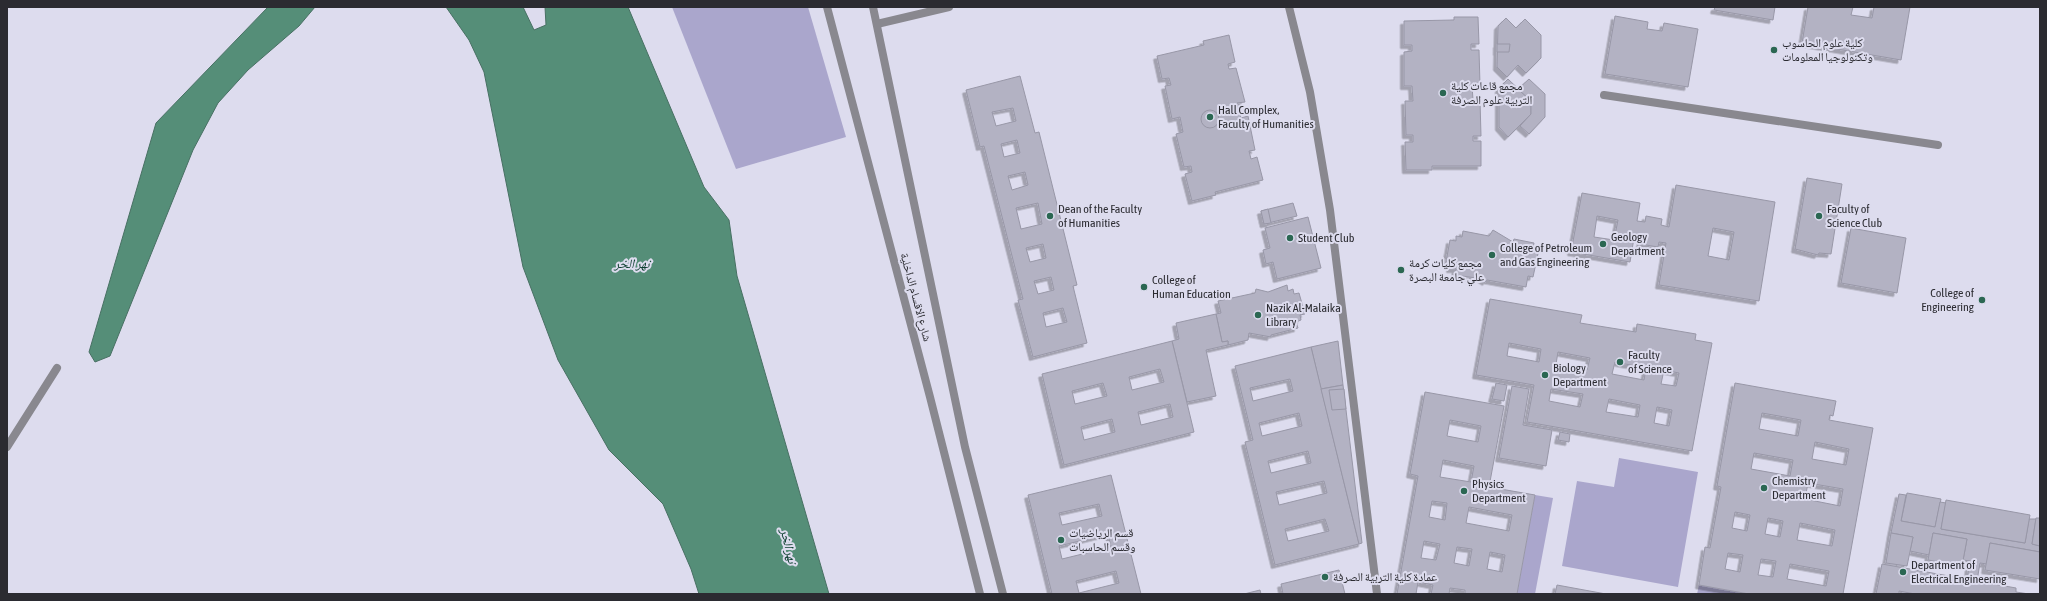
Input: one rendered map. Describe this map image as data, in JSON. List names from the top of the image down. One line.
{"streets":{"street":["شارع الاقسام الداخلية"]},"water":["نهر الخر"],"places":["كلية علوم الحاسوب وتكنولوجيا المعلومات","مجمع قاعات كلية التربية علوم الصرفة","Hall Complex, Faculty of Humanities","Dean of the Faculty of Humanities","Faculty of Science Club","Student Club","Geology Department","College of Petroleum and Gas Engineering","مجمع كليات كرمة علي جامعة البصرة","College of Human Education","College of Engineering","Nazik Al-Malaika Library","Faculty of Science","Biology Department","Chemistry Department","Physics Department","قسم الرياضيات وقسم الحاسبات","Department of Electrical Engineering","عمادة كلية التربية الصرفة"]}
